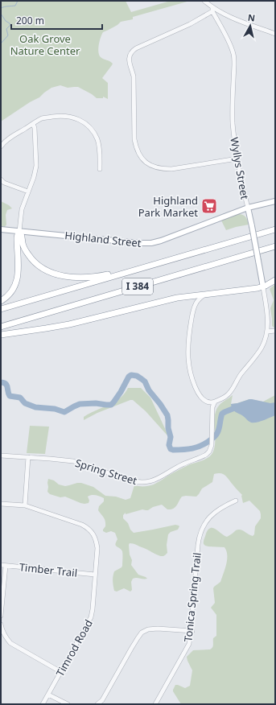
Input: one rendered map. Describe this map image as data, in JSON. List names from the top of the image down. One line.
{"streets":{"highway":["I 384"],"main road":["Wyllys Street","Highland Street"],"street":["Spring Street","Timber Trail","Tonica Spring Trail","Timrod Road"]},"crossings":[["Wyllys Street","Highland Street"],["Timber Trail","Timrod Road"]],"parks":["Oak Grove Nature Center"],"places":{"supermarket":["Highland Park Market"]},"scale_bar":"200 m","north":"top"}
